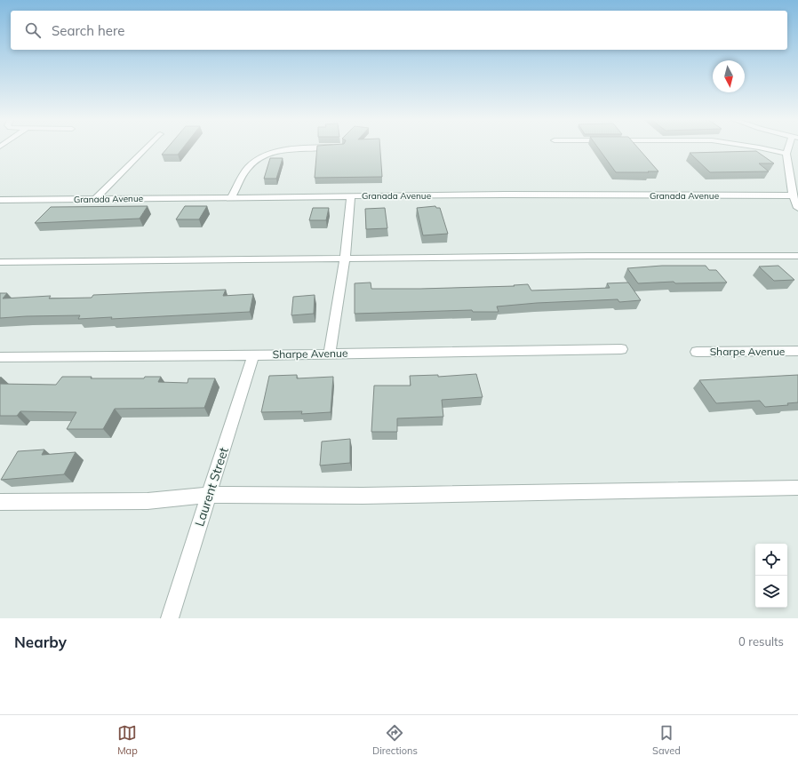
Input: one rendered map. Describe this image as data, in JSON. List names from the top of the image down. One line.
{"streets":{"street":["Granada Avenue","Sharpe Avenue","Laurent Street"]},"crossings":[["Sharpe Avenue","Laurent Street"]],"north":"bottom","page":{"search":"Search here","heading":["Nearby","0 results"],"nav":["Map","Directions","Saved"]}}
